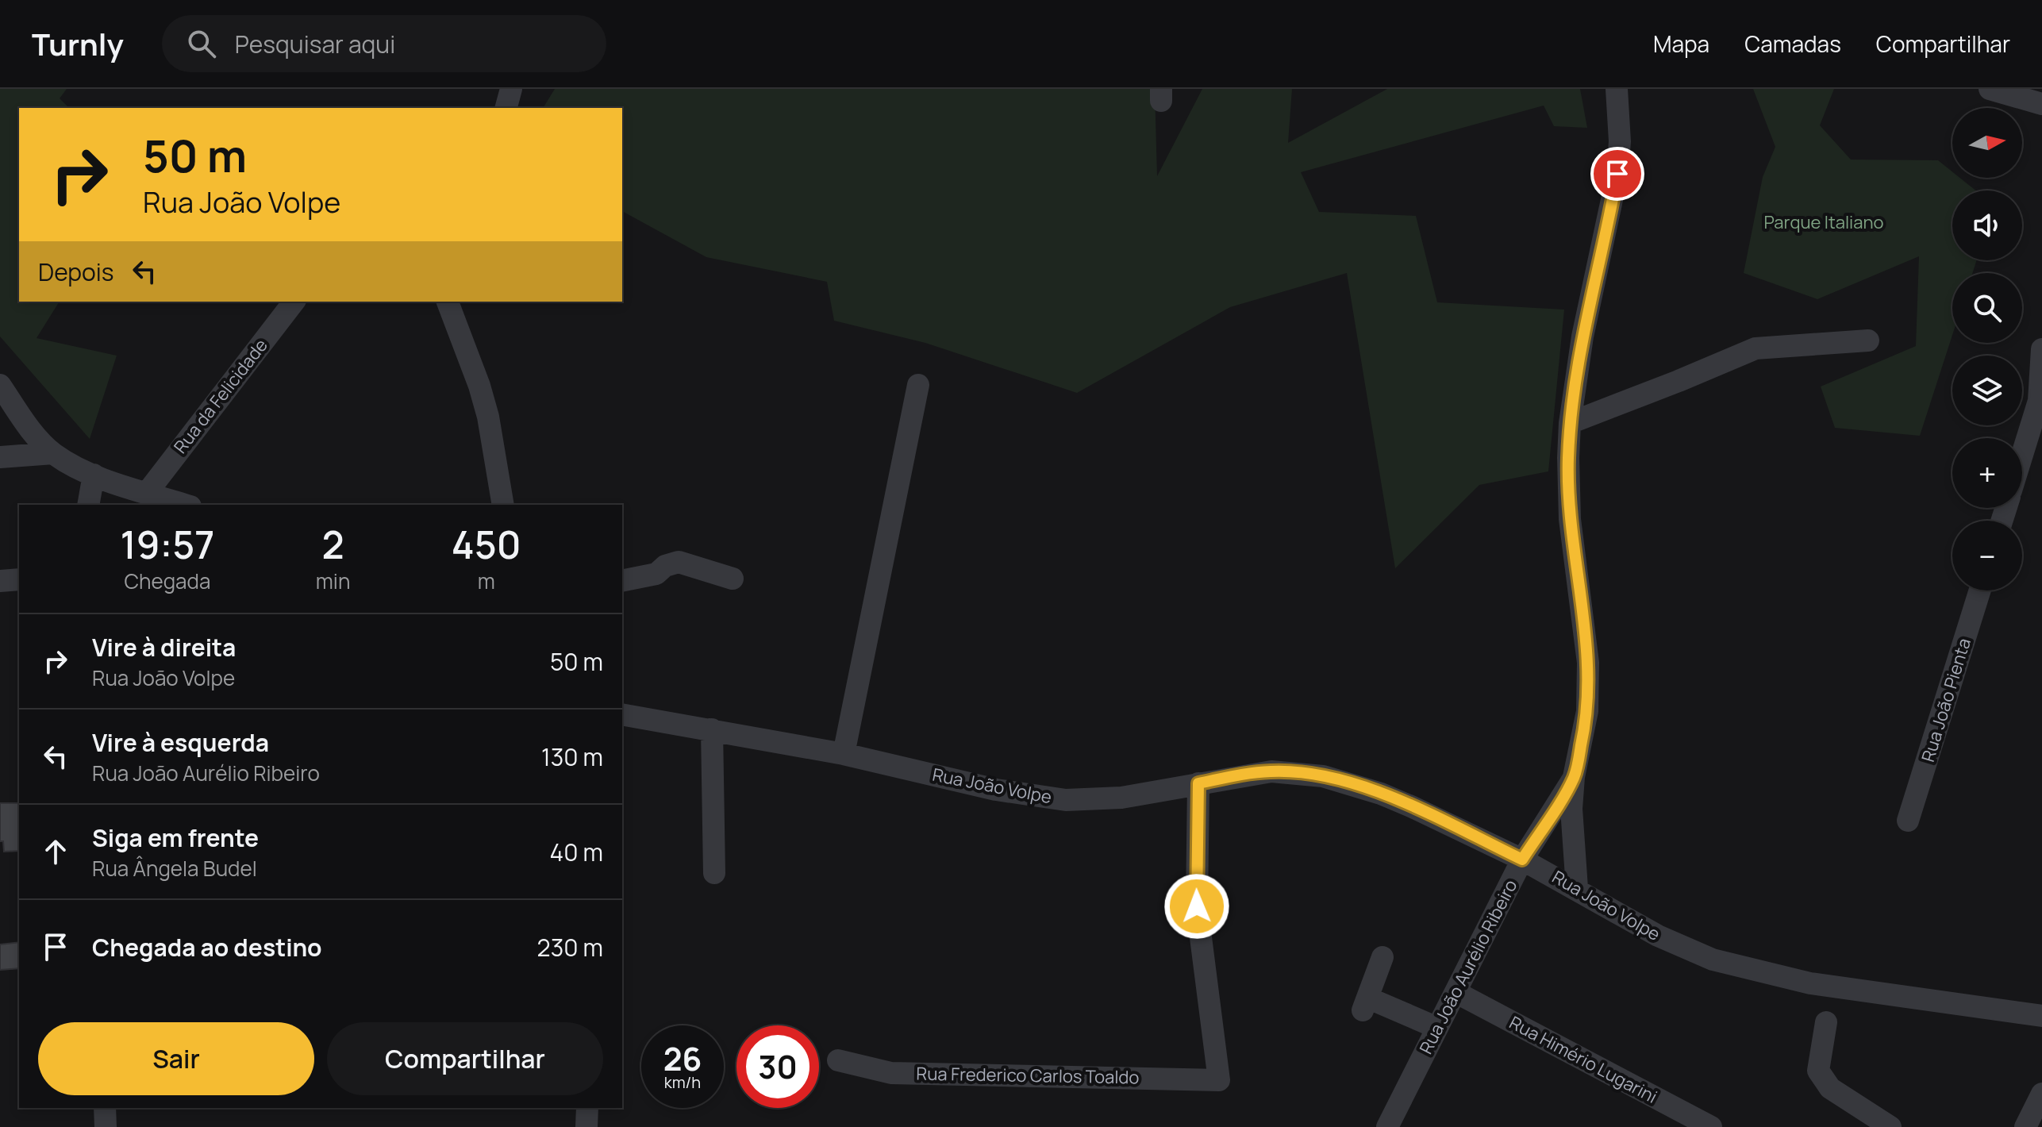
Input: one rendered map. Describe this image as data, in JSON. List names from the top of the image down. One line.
{"streets":{"street":["Rua da Felicidade","Rua João Pienta","Rua João Volpe","Rua João Aurélio Ribeiro","Rua Himério Lugarini","Rua Frederico Carlos Toaldo"]},"crossings":[["Rua João Volpe","Rua João Aurélio Ribeiro"],["Rua João Volpe","Rua Frederico Carlos Toaldo"],["Rua João Aurélio Ribeiro","Rua Himério Lugarini"]],"parks":["Parque Italiano"],"north":"right","page":{"header":"Turnly","search":"Pesquisar aqui","nav":["Mapa","Camadas","Compartilhar"],"map_buttons":["+","−"],"turn":["50 m","Rua João Volpe"],"then":"Depois","eta":["19:57","Chegada","2","min","450","m"],"list":[{"name":"Vire à direita","note":"Rua João Volpe","value":"50 m"},{"name":"Vire à esquerda","note":"Rua João Aurélio Ribeiro","value":"130 m"},{"name":"Siga em frente","note":"Rua Ângela Budel","value":"40 m"},{"name":"Chegada ao destino","value":"230 m"}],"buttons":["Sair","Compartilhar"],"speed":"26 km/h","limit":"30"}}
